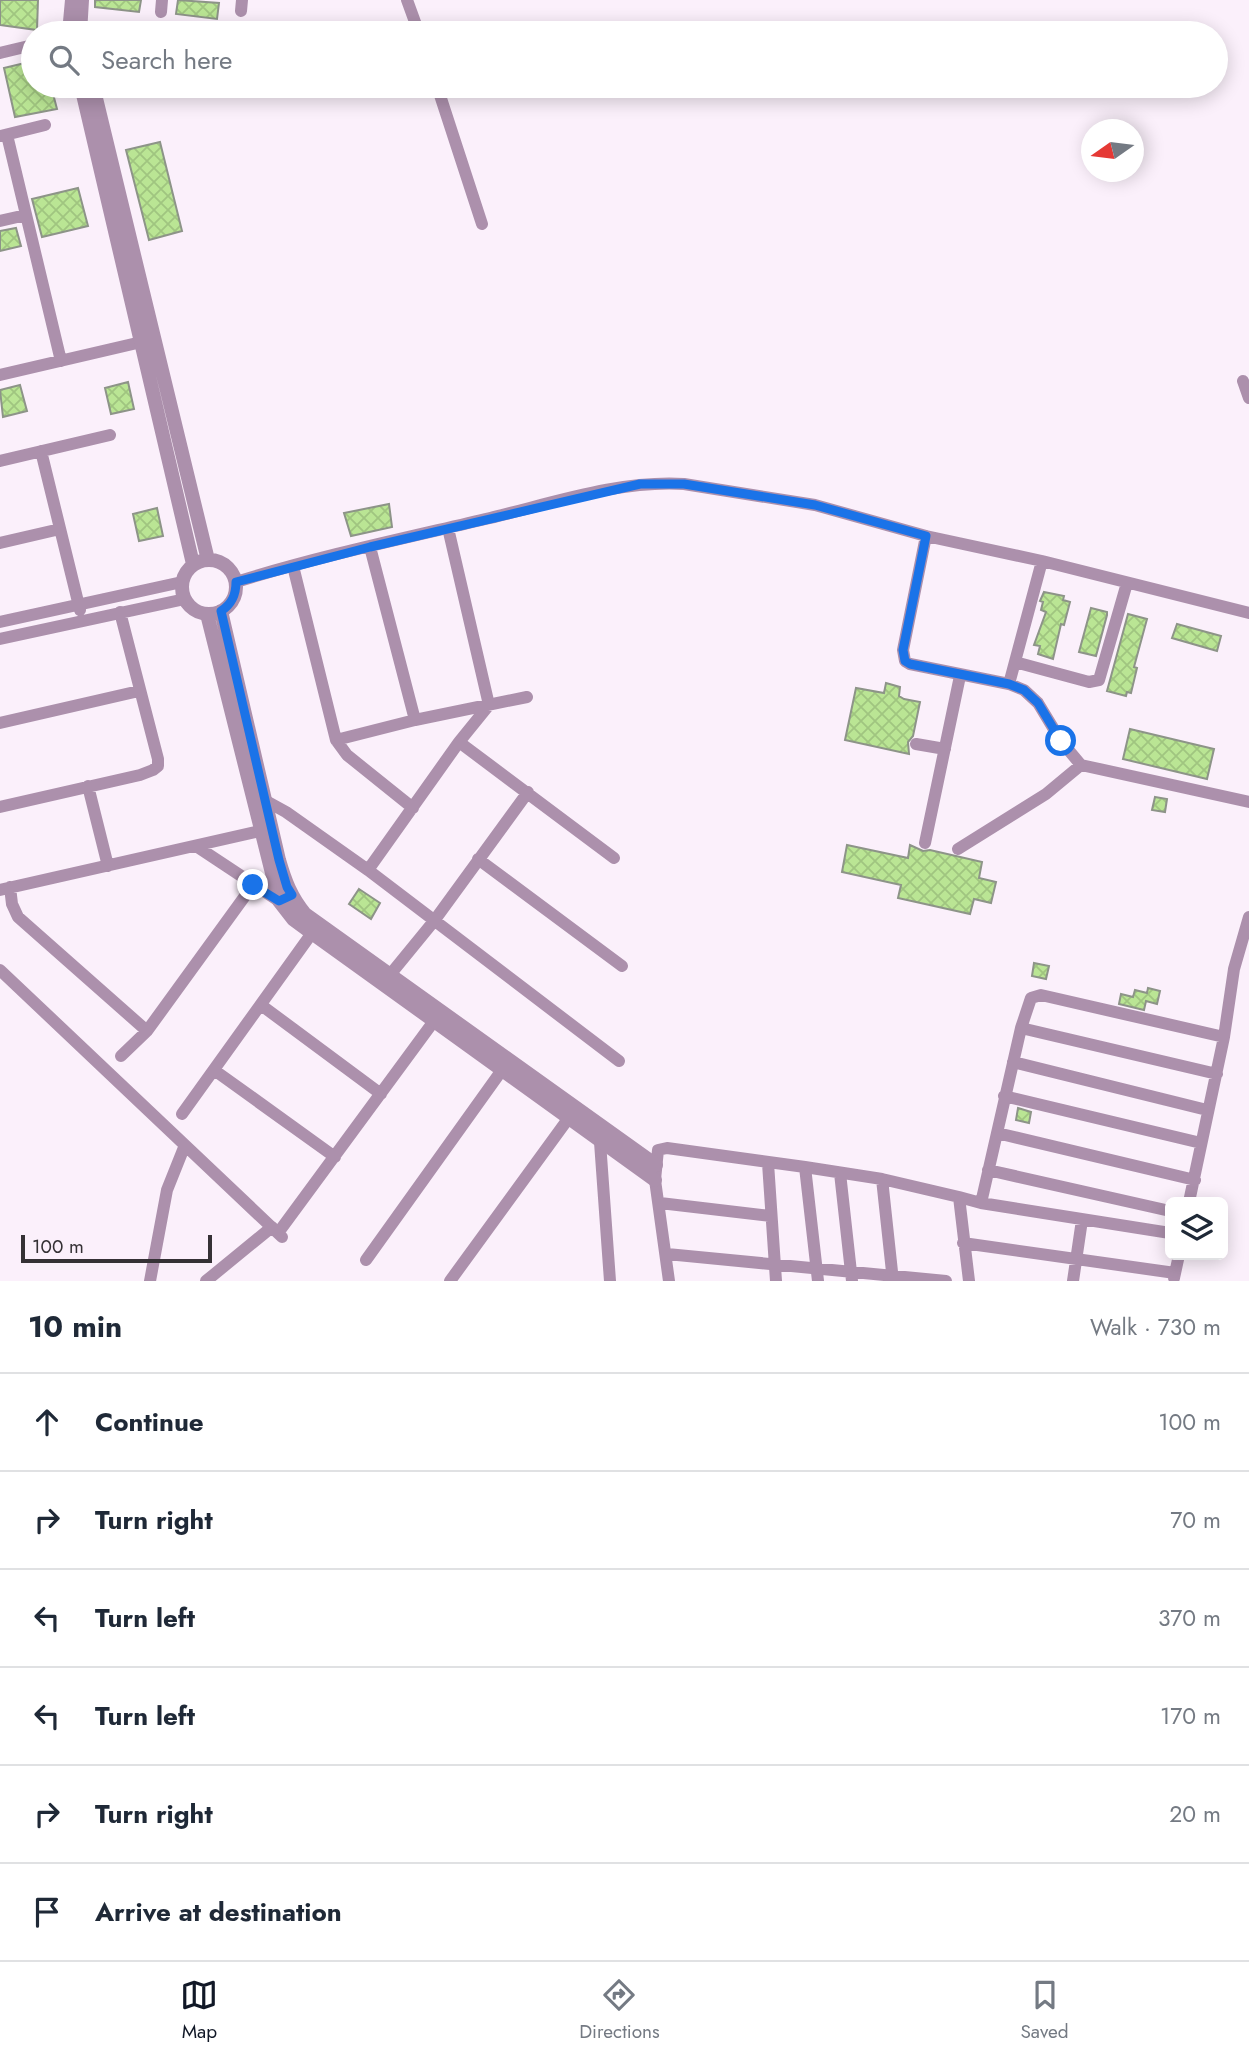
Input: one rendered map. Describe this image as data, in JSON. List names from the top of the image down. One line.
{"scale_bar":"100 m","north":"left","page":{"search":"Search here","scale":"100 m","heading":["10 min","Walk · 730 m"],"list":[["Continue","100 m"],["Turn right","70 m"],["Turn left","370 m"],["Turn left","170 m"],["Turn right","20 m"],"Arrive at destination"],"nav":["Map","Directions","Saved"]}}
